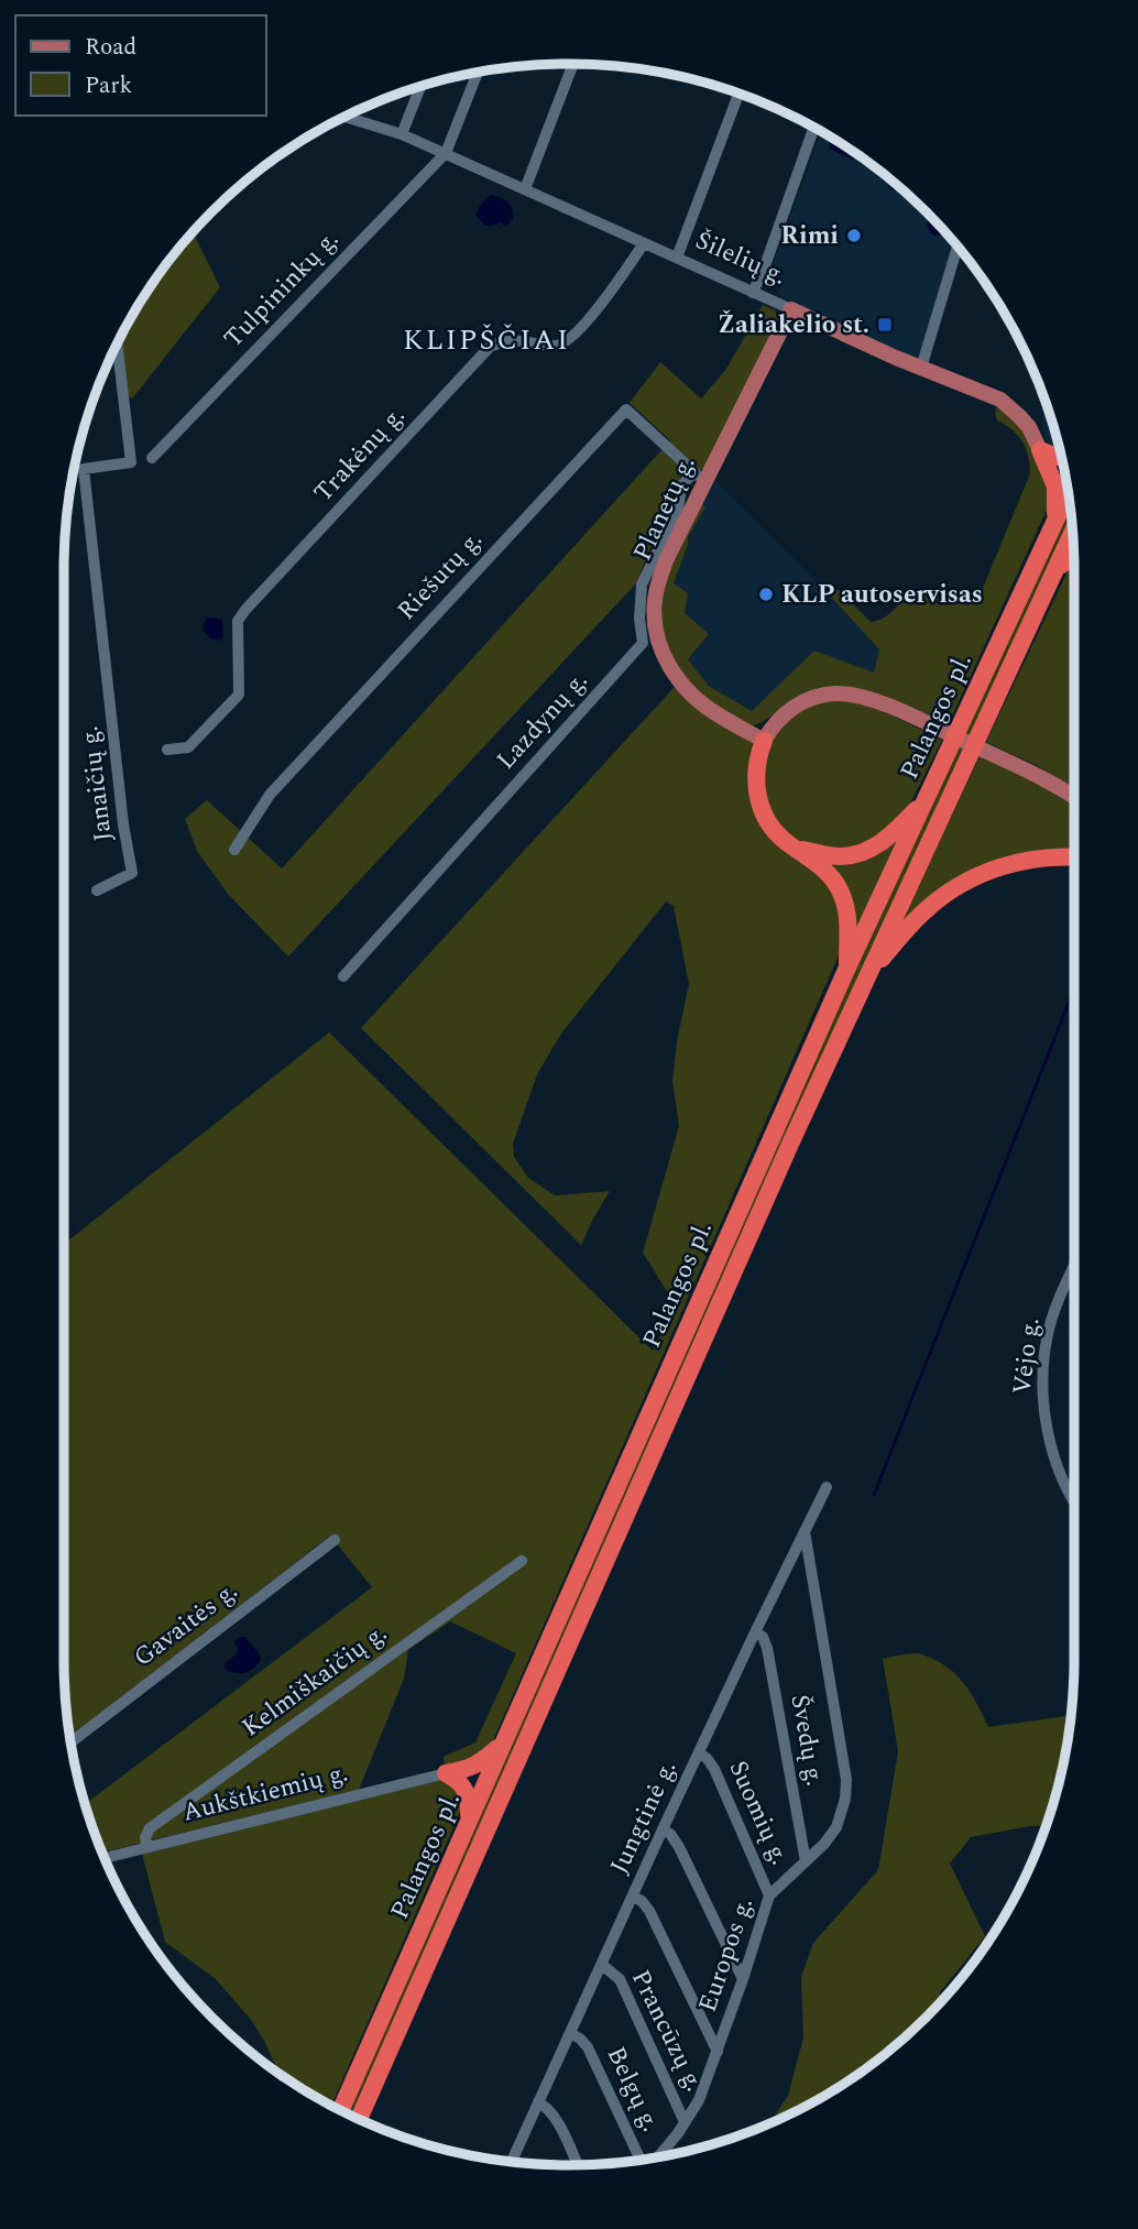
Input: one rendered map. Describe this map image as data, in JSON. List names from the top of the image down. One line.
{"streets":{"highway":["Palangos pl."],"main road":["Šilelių g.","Planetų g."],"street":["Tulpininkų g.","Trakėnų g.","Riešutų g.","Lazdynų g.","Janaičių g.","Vėjo g.","Gavaitės g.","Kelmiškaičių g.","Švedų g.","Aukštkiemių g.","Suomių g.","Jungtinė g.","Europos g.","Prancūzų g.","Belgų g."]},"crossings":[["Šilelių g.","Tulpininkų g."],["Šilelių g.","Trakėnų g."],["Šilelių g.","Planetų g."],["Planetų g.","Riešutų g."],["Planetų g.","Lazdynų g."],["Riešutų g.","Lazdynų g."],["Kelmiškaičių g.","Aukštkiemių g."],["Švedų g.","Jungtinė g."],["Švedų g.","Europos g."],["Suomių g.","Jungtinė g."],["Suomių g.","Europos g."],["Jungtinė g.","Europos g."],["Jungtinė g.","Prancūzų g."],["Jungtinė g.","Belgų g."],["Europos g.","Prancūzų g."]],"districts":["KLIPŠČIAI"],"places":{"other":["Rimi","KLP autoservisas"],"transit":["Žaliakelio st."]},"legend":["Road","Park"]}
